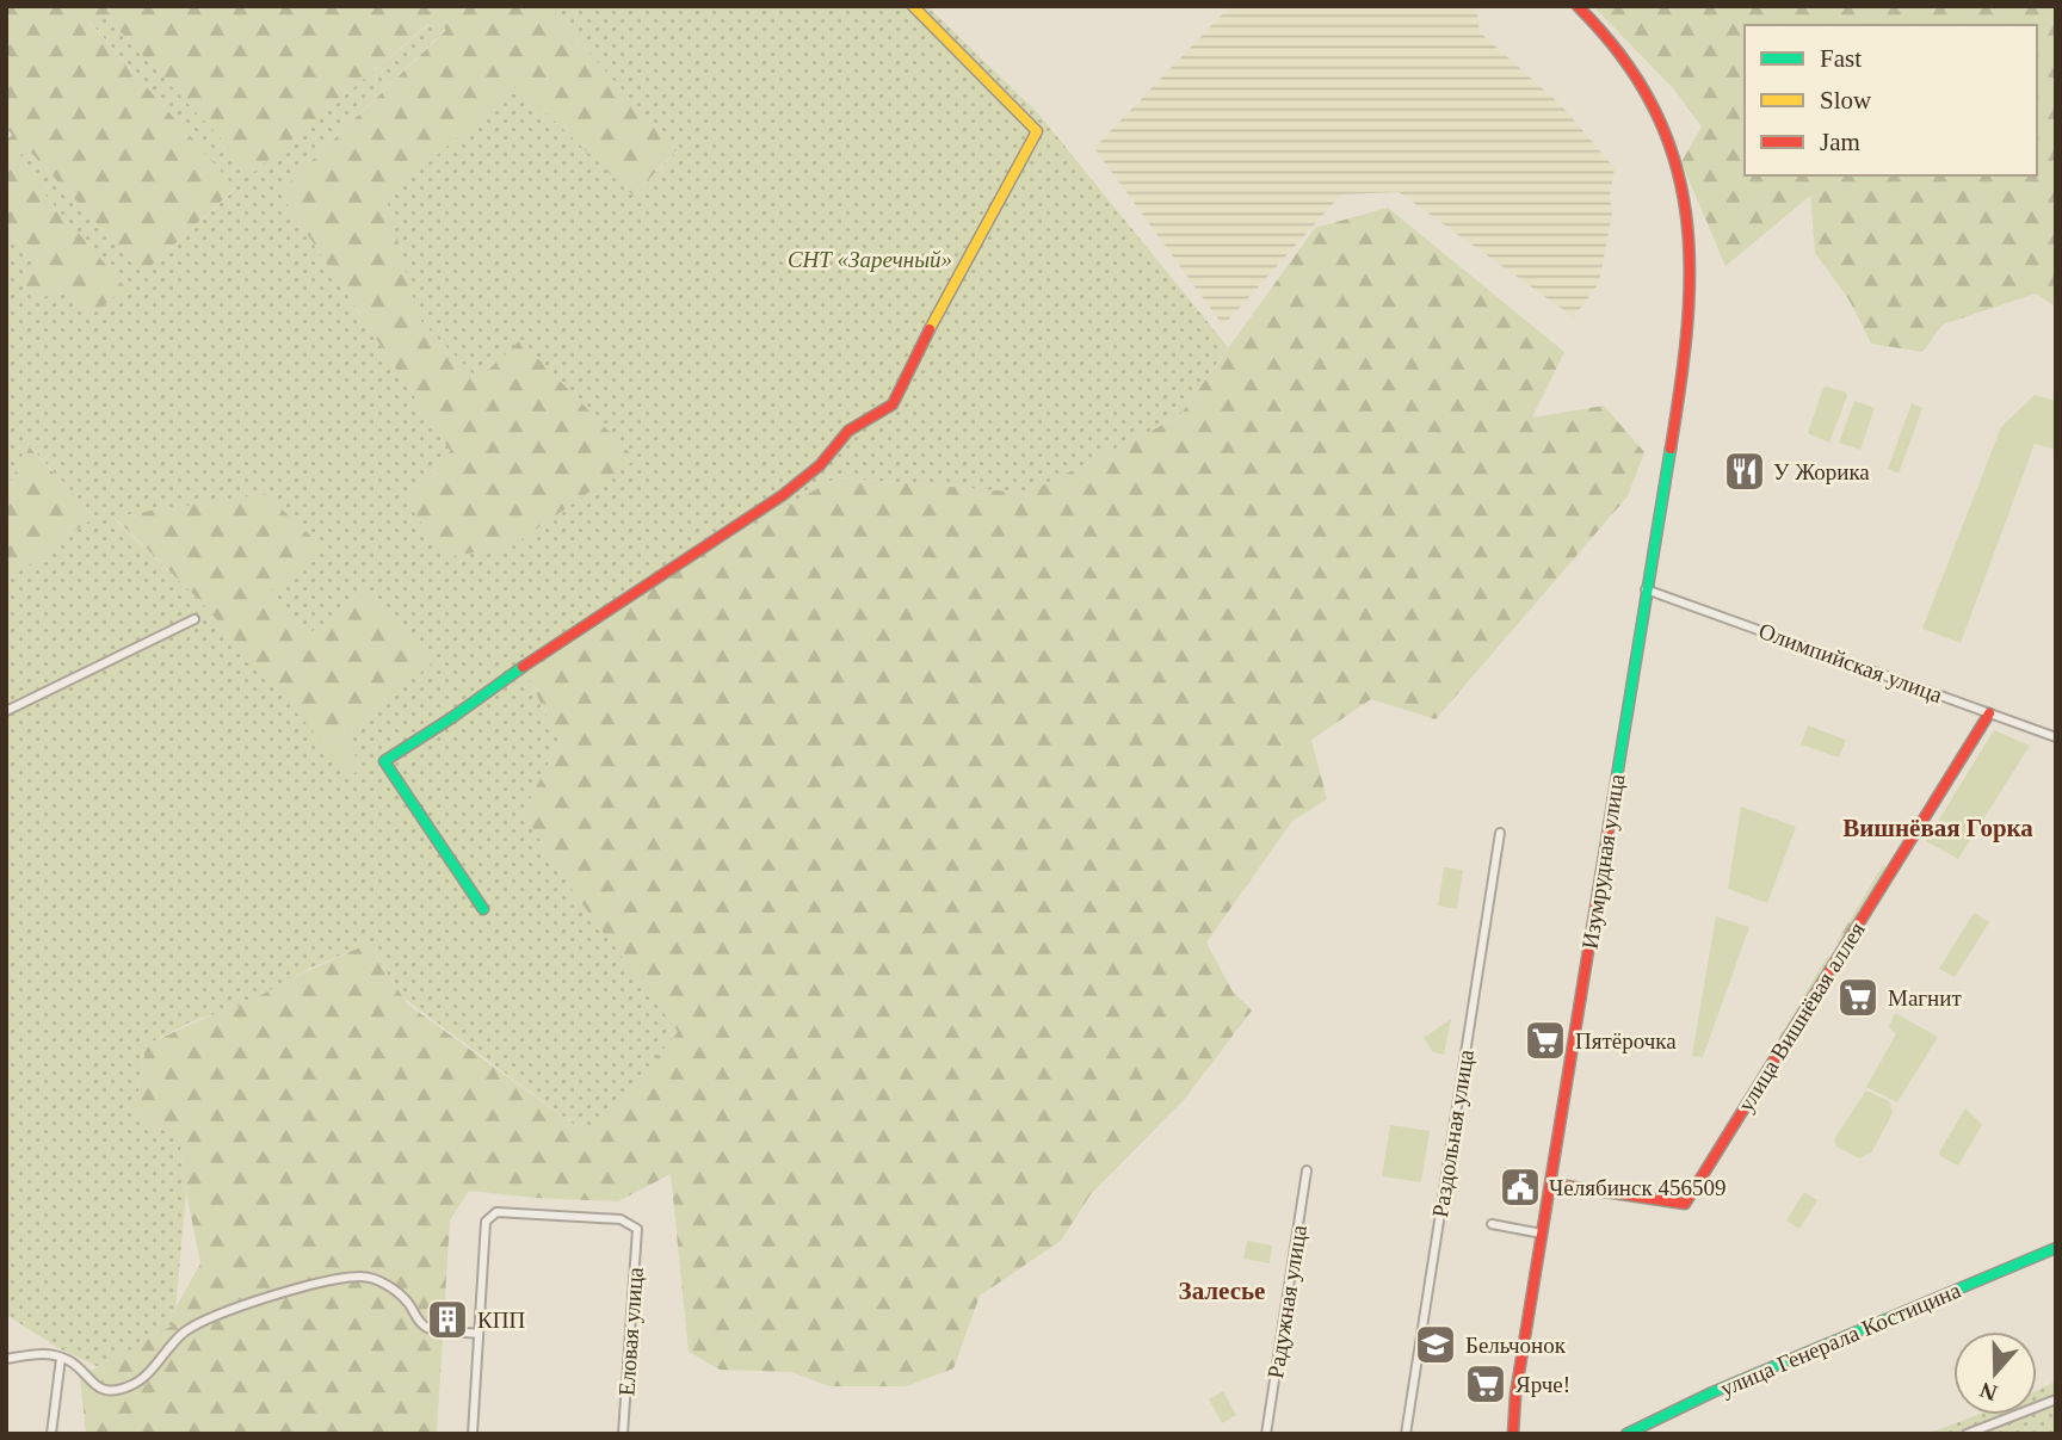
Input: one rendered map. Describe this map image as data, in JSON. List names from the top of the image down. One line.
{"streets":{"street":["Олимпийская улица","Изумрудная улица","улица Вишнёвая аллея","Раздольная улица","Радужная улица","Еловая улица","улица Генерала Костицина"]},"crossings":[["Олимпийская улица","Изумрудная улица"],["Олимпийская улица","улица Вишнёвая аллея"],["Изумрудная улица","улица Вишнёвая аллея"]],"districts":["Вишнёвая Горка","Залесье"],"parks":["СНТ «Заречный»"],"places":{"restaurant":["У Жорика"],"supermarket":["Магнит","Пятёрочка","Ярче!"],"public building":["Челябинск 456509"],"building":["КПП"],"school or university":["Бельчонок"]},"legend":["Fast","Slow","Jam"],"north":"bottom"}
